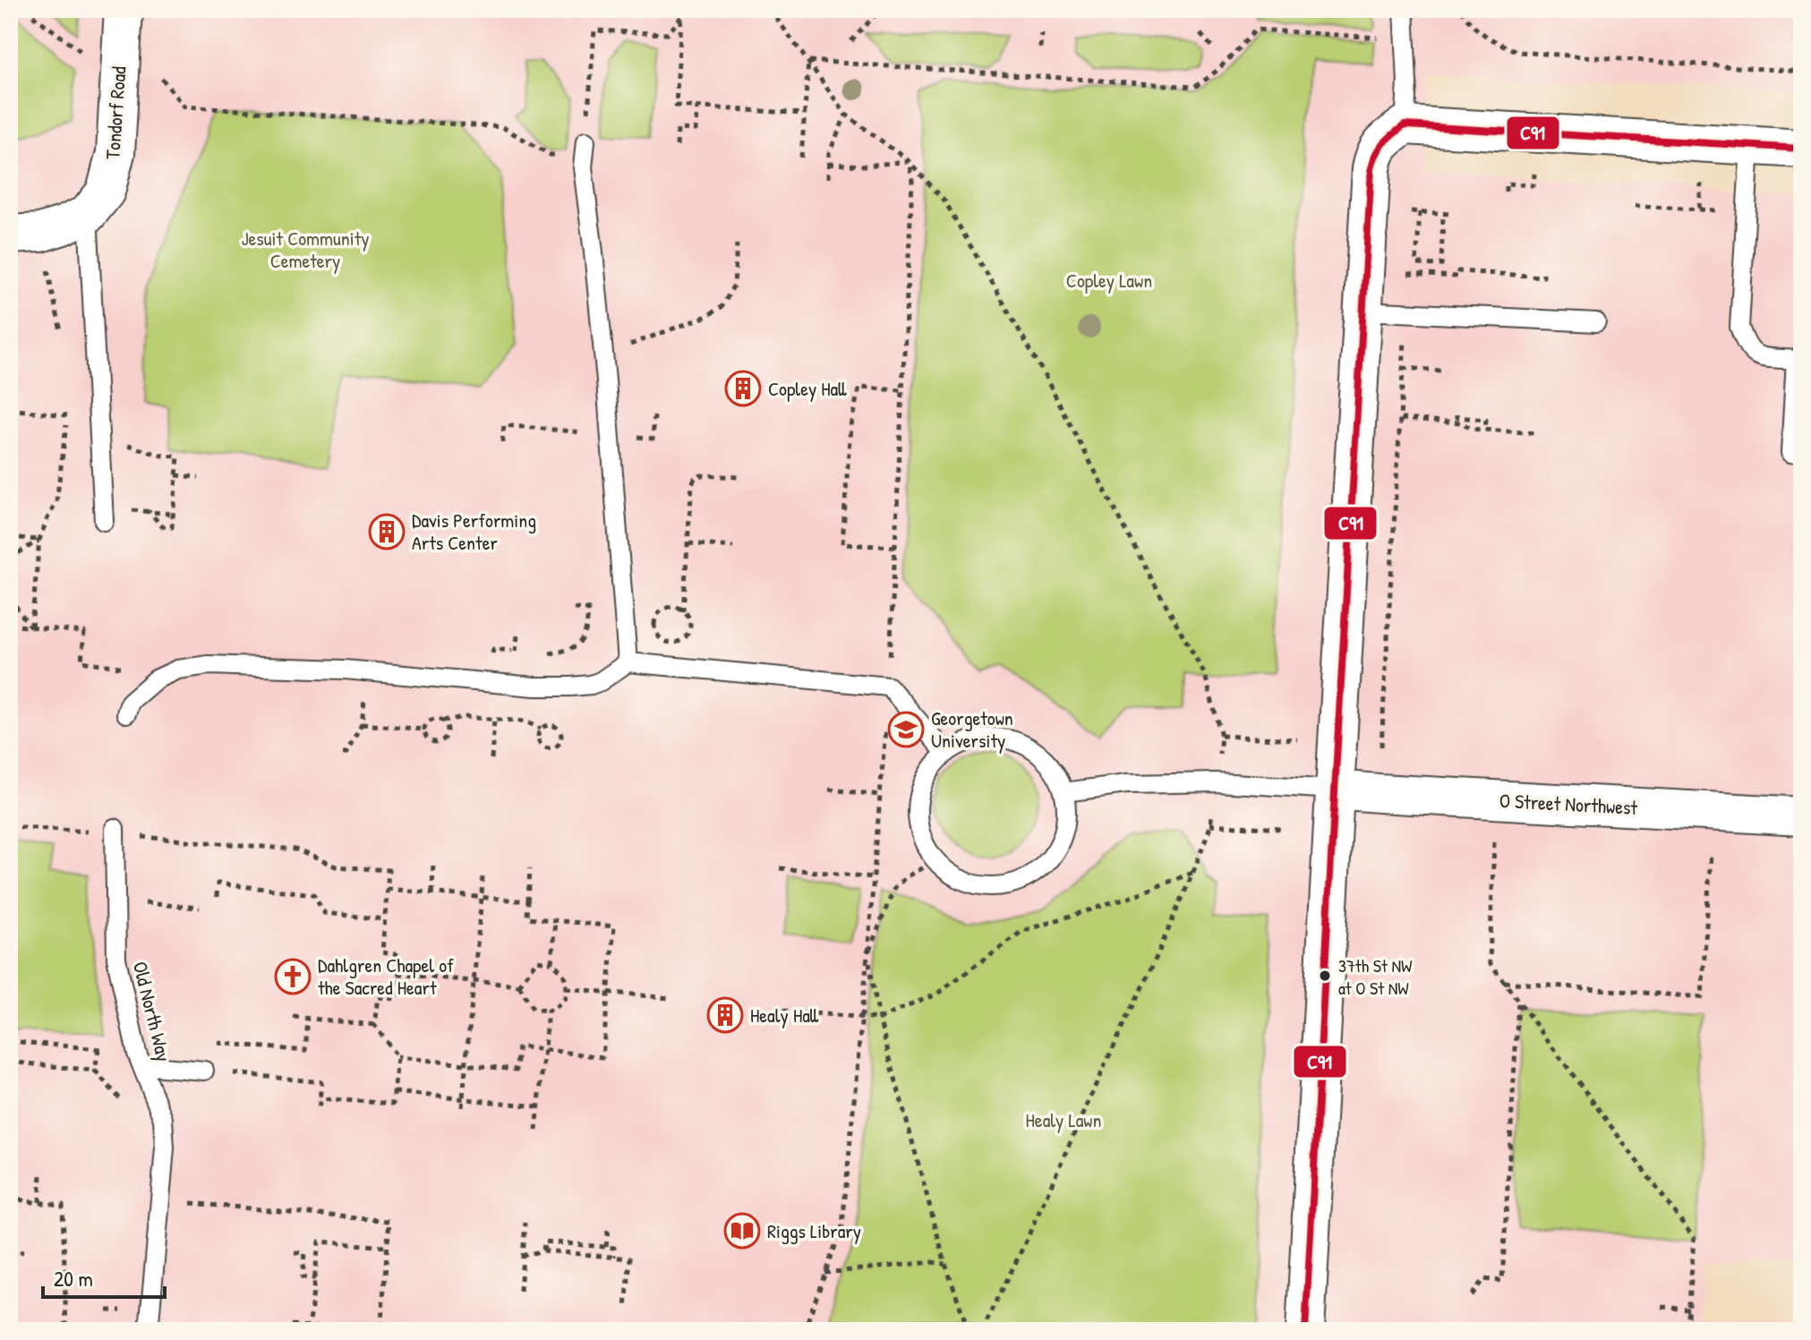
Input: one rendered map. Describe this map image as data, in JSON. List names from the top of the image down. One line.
{"streets":{"street":["Tondorf Road","O Street Northwest"],"lane":["Old North Way"]},"parks":["Jesuit Community Cemetery","Copley Lawn","Healy Lawn"],"places":{"building":["Copley Hall","Davis Performing Arts Center","Healy Hall"],"school or university":["Georgetown University"],"other":["37th St NW at O St NW"],"church":["Dahlgren Chapel of the Sacred Heart"],"library":["Riggs Library"]},"lines":["transit line C91"],"scale_bar":"20 m"}
